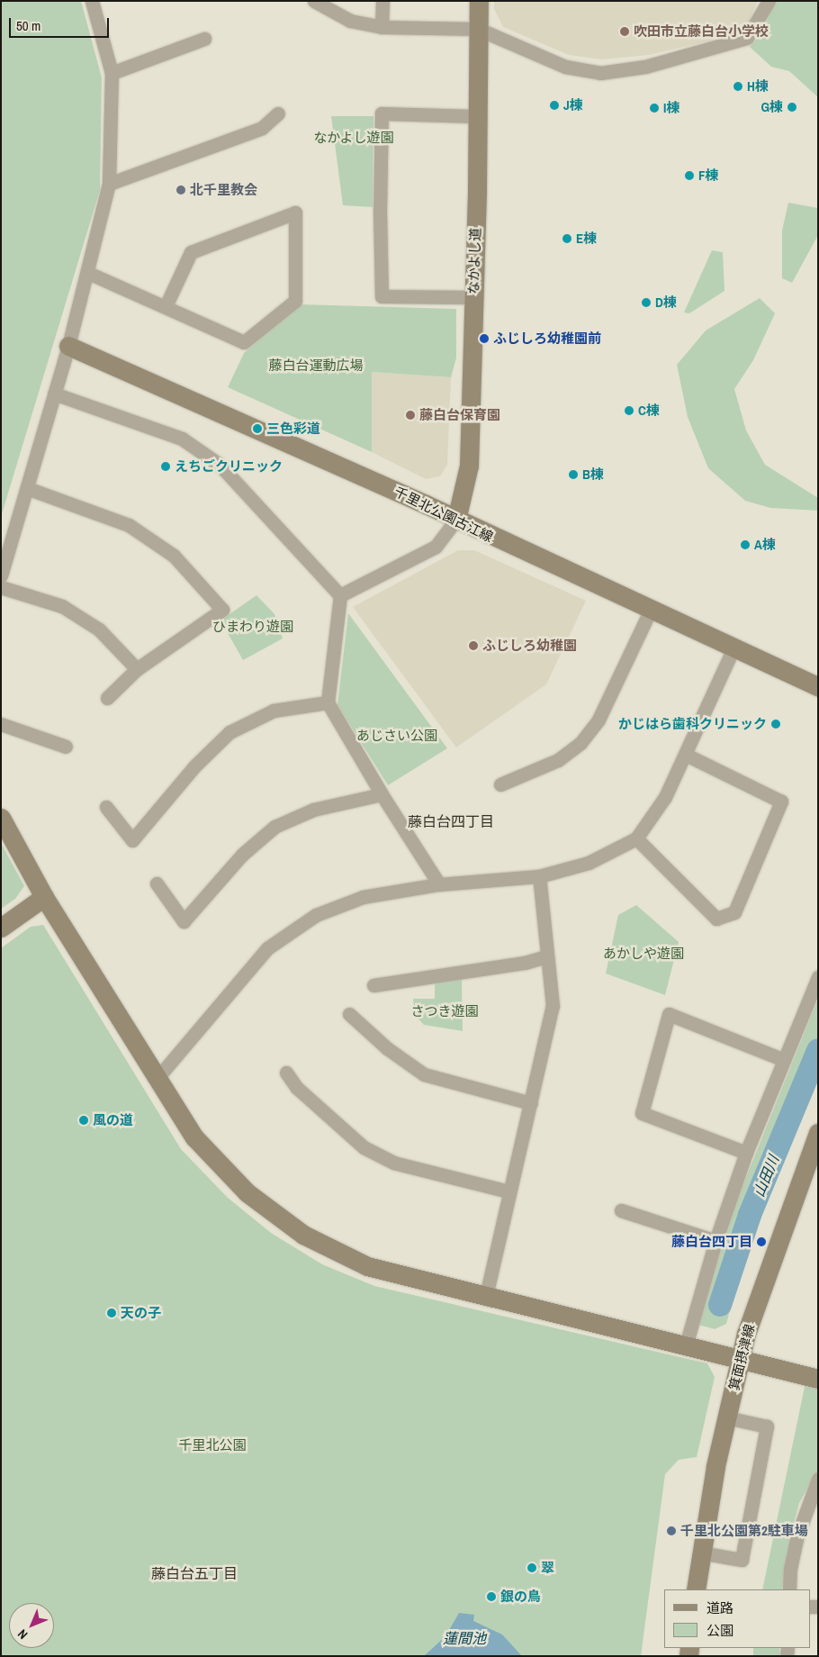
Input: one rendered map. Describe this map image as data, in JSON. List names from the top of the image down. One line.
{"streets":{"street":["なかよし道","千里北公園古江線","箕面摂津線"]},"crossings":[["なかよし道","千里北公園古江線"]],"districts":["藤白台四丁目","藤白台五丁目"],"water":["山田川","蓮間池"],"parks":["なかよし遊園","藤白台運動広場","ひまわり遊園","あじさい公園","あかしや遊園","さつき遊園","千里北公園"],"places":["吹田市立藤白台小学校","H棟","J棟","G棟","I棟","F棟","北千里教会","E棟","D棟","ふじしろ幼稚園前","C棟","藤白台保育園","三色彩道","えちごクリニック","B棟","A棟","ふじしろ幼稚園","かじはら歯科クリニック","風の道","藤白台四丁目","天の子","千里北公園第2駐車場","翠","銀の鳥"],"legend":["道路","公園"],"scale_bar":"50 m","north":"bottom left"}
